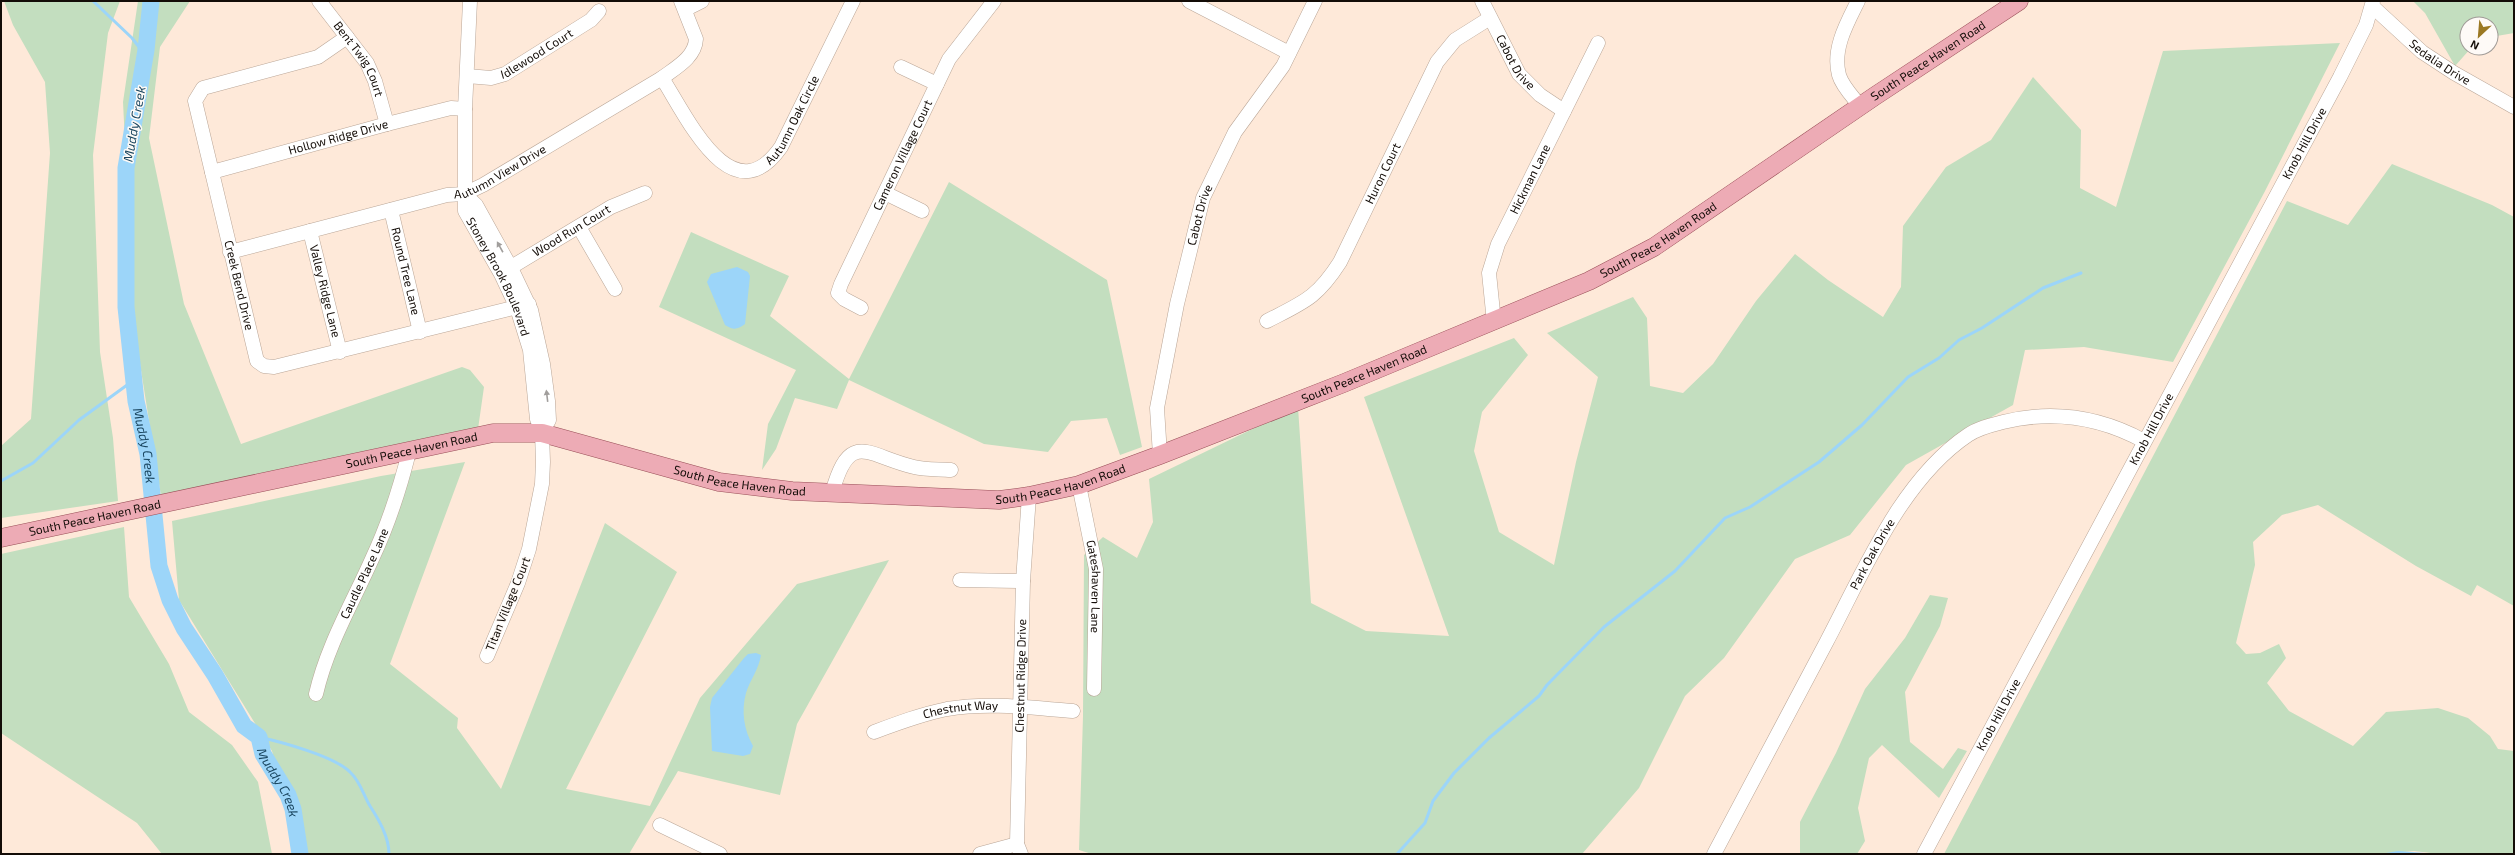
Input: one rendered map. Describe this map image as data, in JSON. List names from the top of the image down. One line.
{"streets":{"main road":["South Peace Haven Road"],"street":["Idlewood Court","Bent Twig Court","Cabot Drive","Sedalia Drive","Autumn Oak Circle","Hollow Ridge Drive","Knob Hill Drive","Cameron Village Court","Autumn View Drive","Huron Court","Hickman Lane","Wood Run Court","Round Tree Lane","Stoney Brook Boulevard","Creek Bend Drive","Valley Ridge Lane","Park Oak Drive","Caudle Place Lane","Gateshaven Lane","Titan Village Court","Chestnut Ridge Drive","Chestnut Way"]},"crossings":[["Idlewood Court","Stoney Brook Boulevard"],["Bent Twig Court","Hollow Ridge Drive"],["Bent Twig Court","Creek Bend Drive"],["Cabot Drive","South Peace Haven Road"],["Cabot Drive","Huron Court"],["Cabot Drive","Hickman Lane"],["South Peace Haven Road","Hickman Lane"],["South Peace Haven Road","Stoney Brook Boulevard"],["South Peace Haven Road","Caudle Place Lane"],["South Peace Haven Road","Gateshaven Lane"],["South Peace Haven Road","Titan Village Court"],["South Peace Haven Road","Chestnut Ridge Drive"],["Sedalia Drive","Knob Hill Drive"],["Autumn Oak Circle","Autumn View Drive"],["Hollow Ridge Drive","Stoney Brook Boulevard"],["Hollow Ridge Drive","Creek Bend Drive"],["Knob Hill Drive","Park Oak Drive"],["Autumn View Drive","Round Tree Lane"],["Autumn View Drive","Stoney Brook Boulevard"],["Autumn View Drive","Creek Bend Drive"],["Autumn View Drive","Valley Ridge Lane"],["Wood Run Court","Stoney Brook Boulevard"],["Round Tree Lane","Creek Bend Drive"],["Stoney Brook Boulevard","Creek Bend Drive"],["Stoney Brook Boulevard","Titan Village Court"],["Creek Bend Drive","Valley Ridge Lane"],["Chestnut Ridge Drive","Chestnut Way"]],"water":["Muddy Creek"],"north":"bottom left"}
